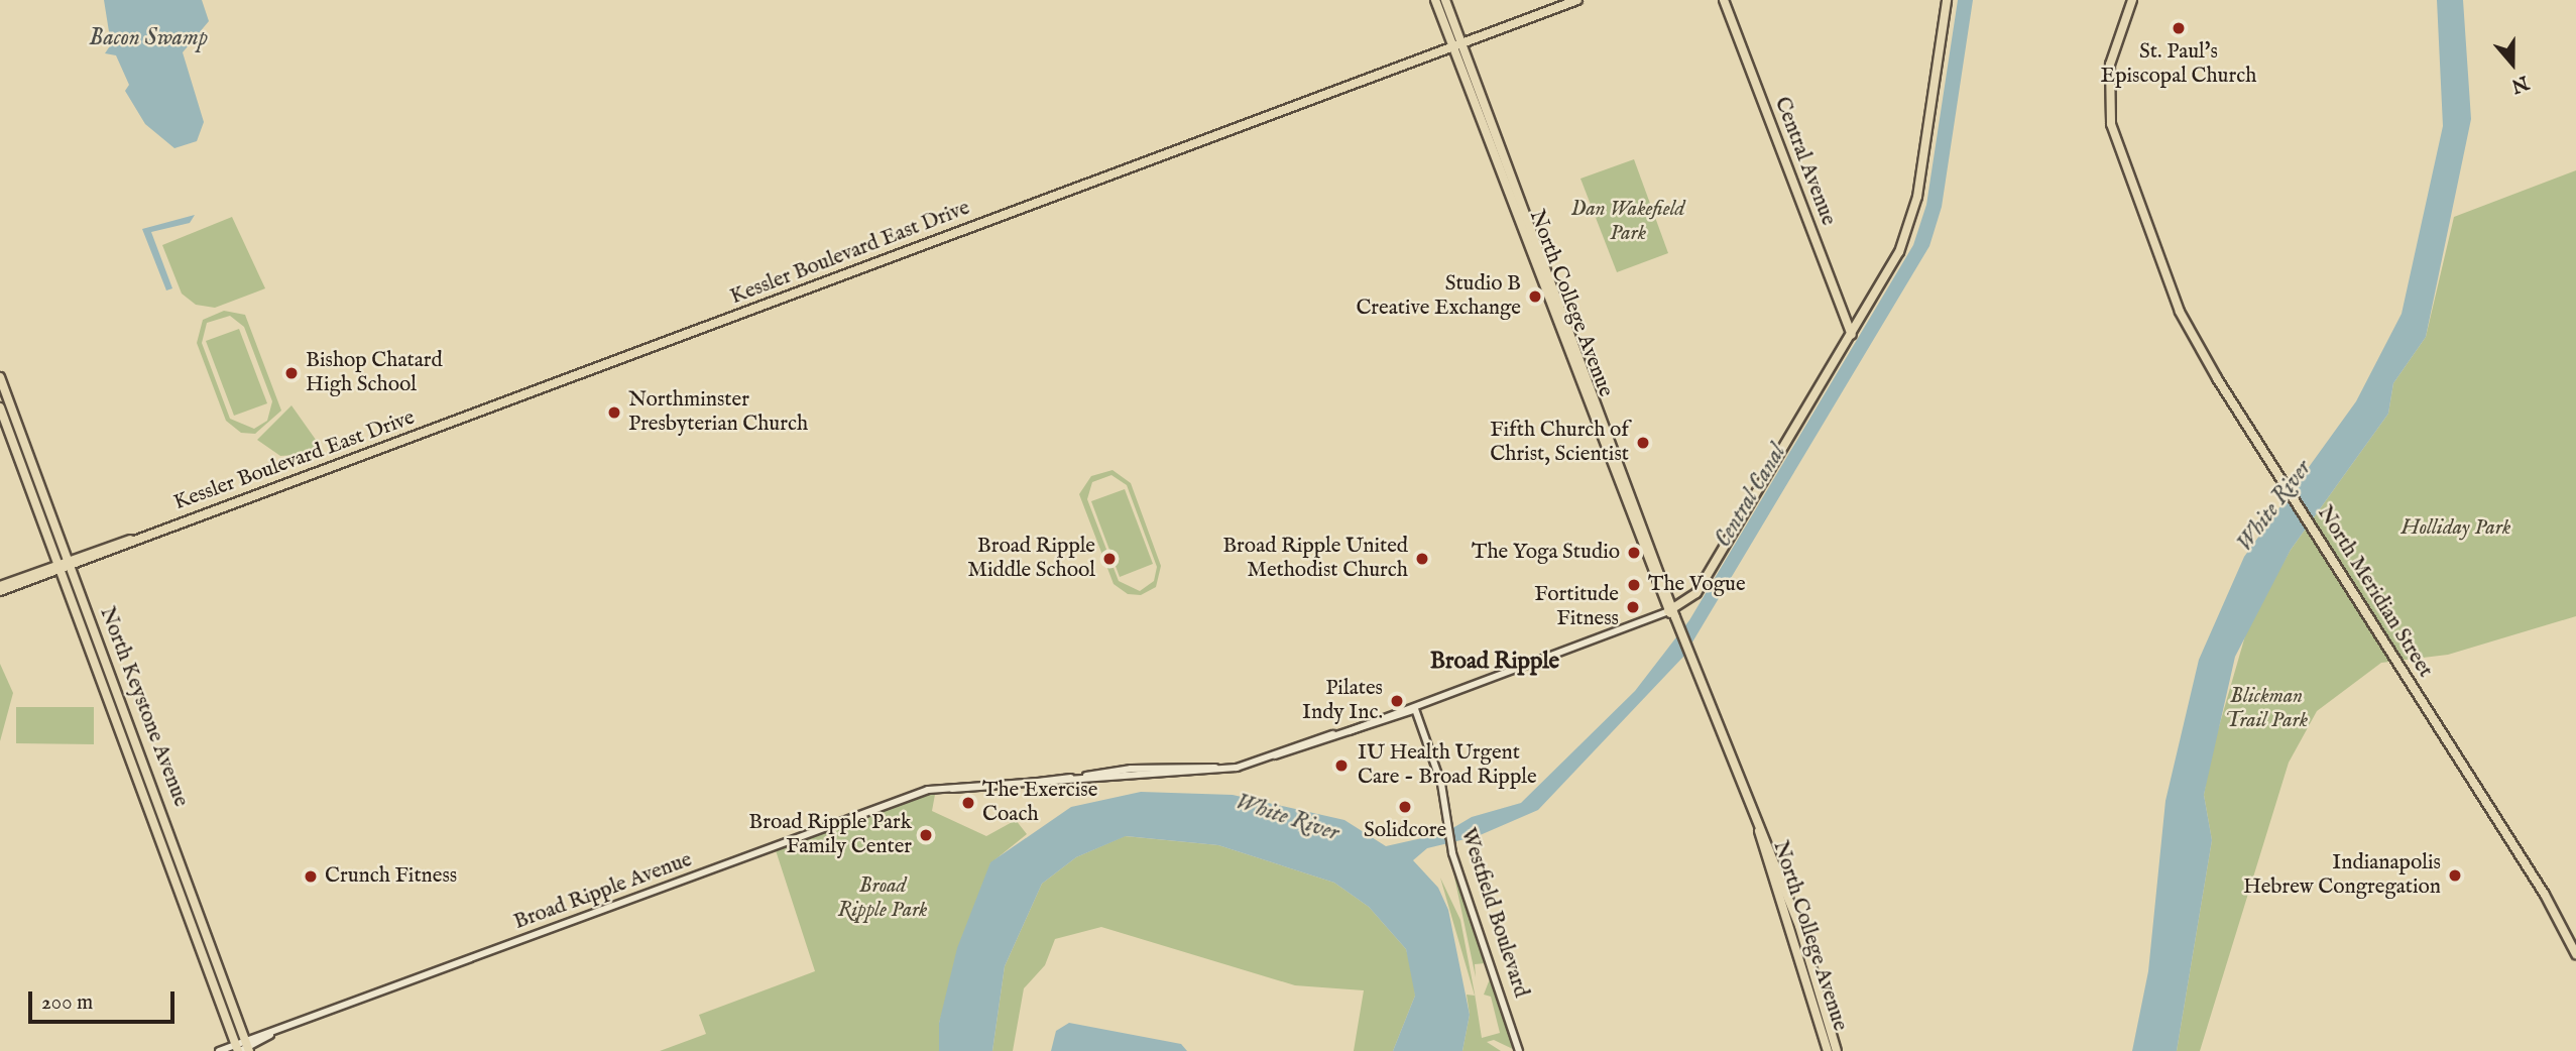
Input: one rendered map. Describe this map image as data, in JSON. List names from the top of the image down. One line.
{"streets":{"main road":["Central Avenue","Kessler Boulevard East Drive","North College Avenue","North Meridian Street","North Keystone Avenue"],"street":["Broad Ripple Avenue","Westfield Boulevard"]},"crossings":[["Kessler Boulevard East Drive","North College Avenue"],["Kessler Boulevard East Drive","North Keystone Avenue"],["North College Avenue","Broad Ripple Avenue"],["North Keystone Avenue","Broad Ripple Avenue"],["Broad Ripple Avenue","Westfield Boulevard"]],"districts":["Broad Ripple"],"water":["Bacon Swamp","Central Canal","White River"],"parks":["Dan Wakefield Park","Holliday Park","Blickman Trail Park","Broad Ripple Park"],"places":["St. Paul's Episcopal Church","Studio B Creative Exchange","Bishop Chatard High School","Northminster Presbyterian Church","Fifth Church of Christ, Scientist","The Yoga Studio","Broad Ripple Middle School","Broad Ripple United Methodist Church","The Vogue","Fortitude Fitness","Pilates Indy Inc.","IU Health Urgent Care - Broad Ripple","The Exercise Coach","Solidcore","Broad Ripple Park Family Center","Indianapolis Hebrew Congregation","Crunch Fitness"],"scale_bar":"200 m","north":"bottom"}
